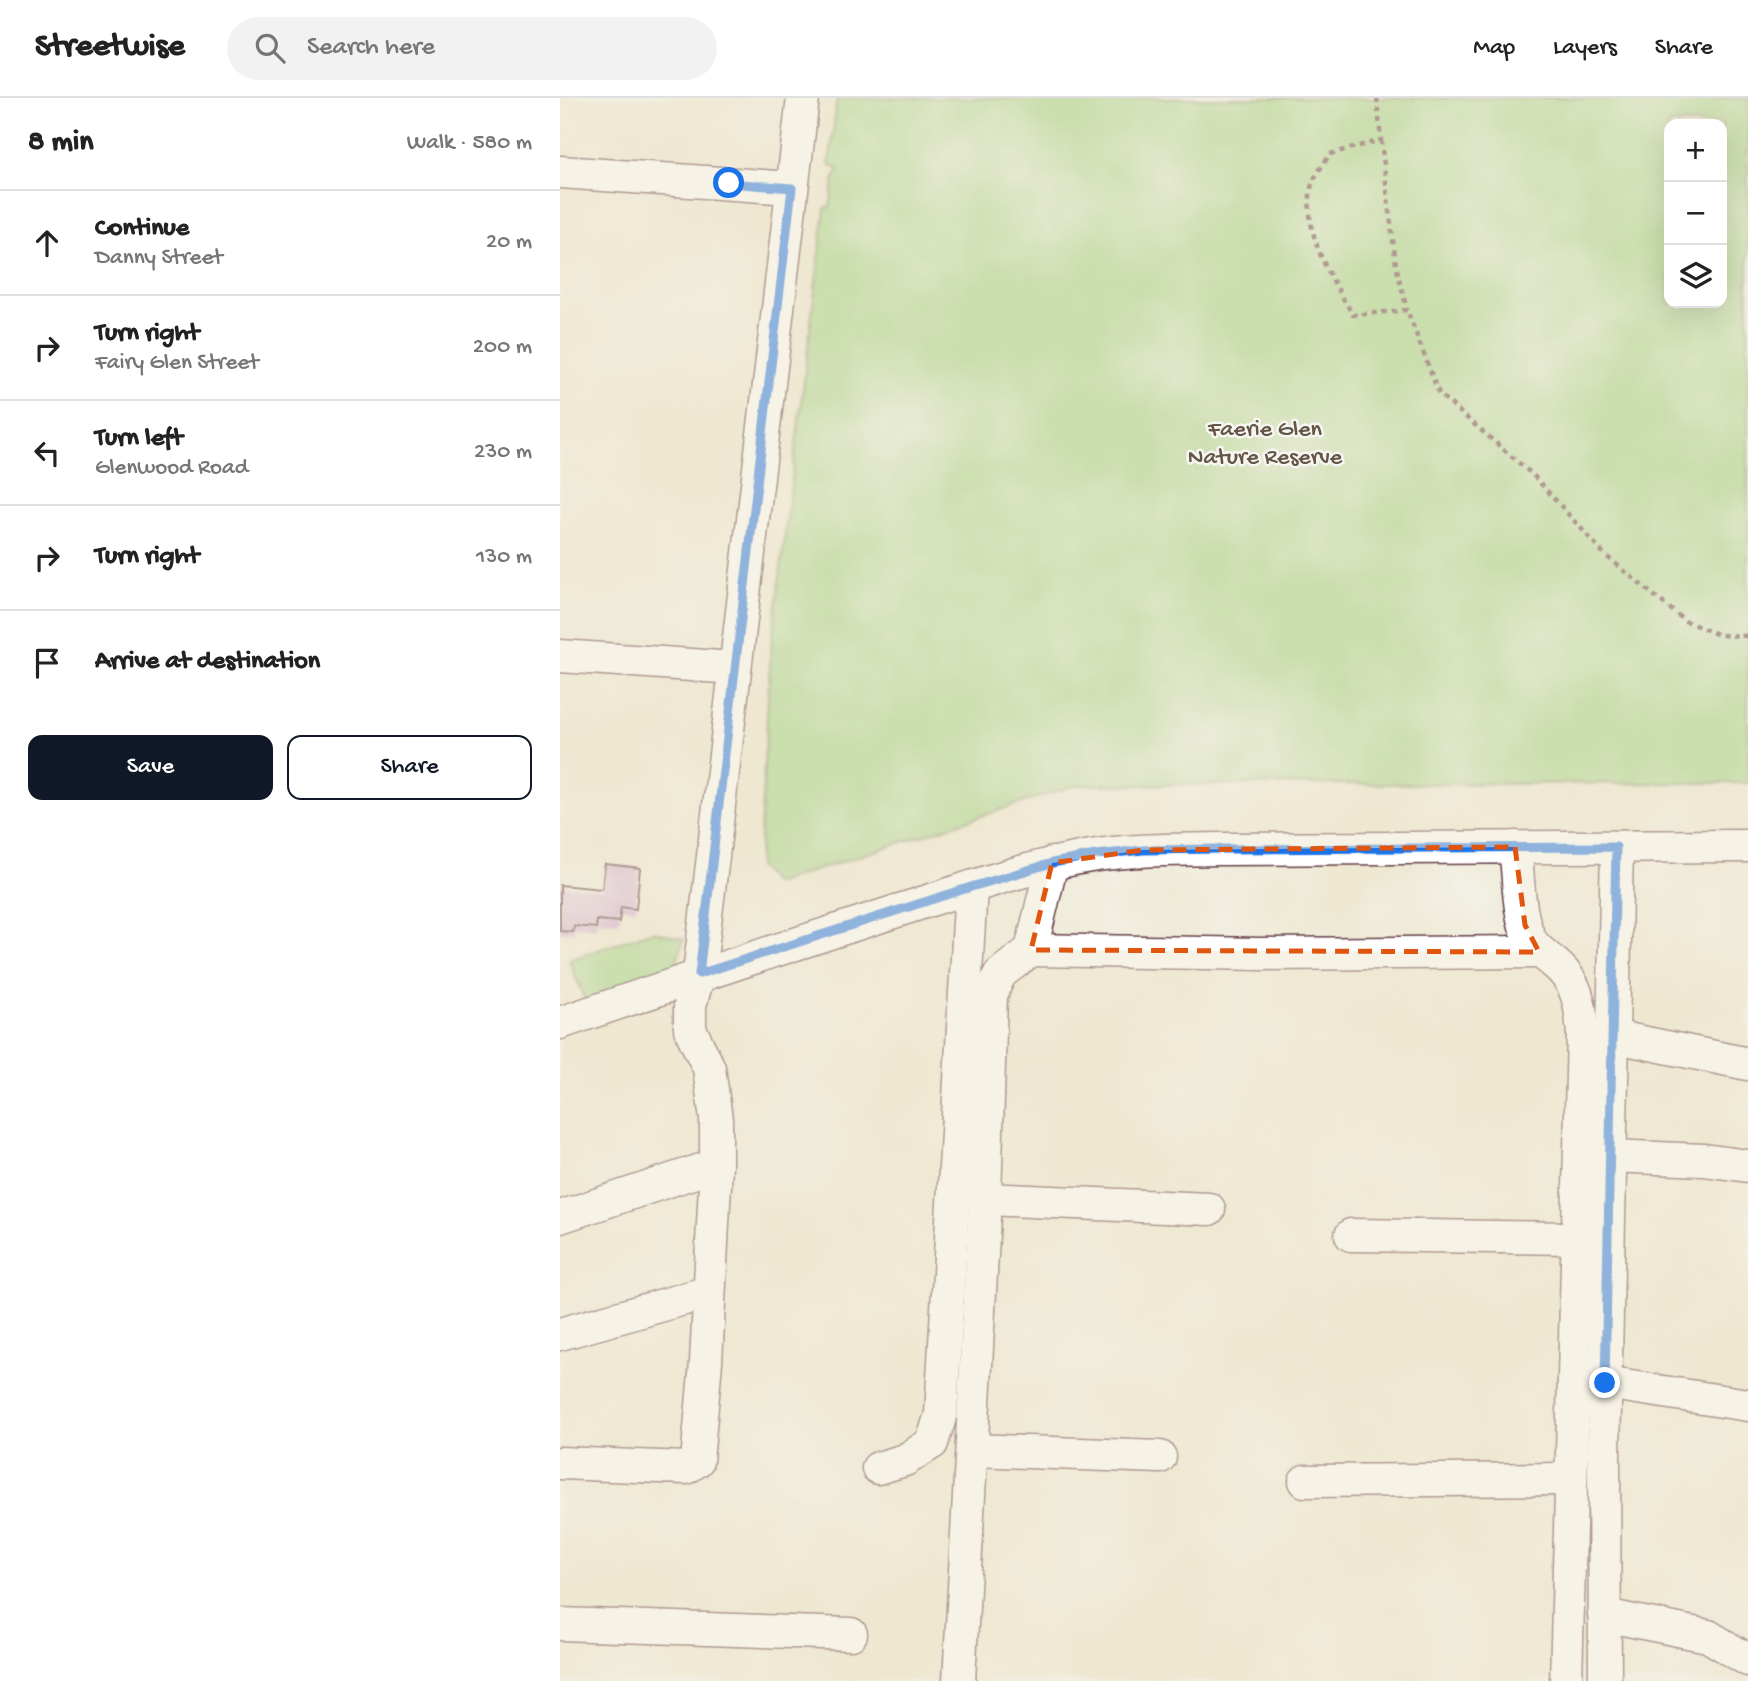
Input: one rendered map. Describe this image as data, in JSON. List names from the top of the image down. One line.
{"parks":["Faerie Glen Nature Reserve"],"page":{"header":"Streetwise","search":"Search here","nav":["Map","Layers","Share"],"heading":["8 min","Walk · 580 m"],"map_buttons":["+","−"],"list":[["Continue","Danny Street","20 m"],["Turn right","Fairy Glen Street","200 m"],["Turn left","Glenwood Road","230 m"],["Turn right","130 m"],"Arrive at destination"],"buttons":["Save","Share"]}}
